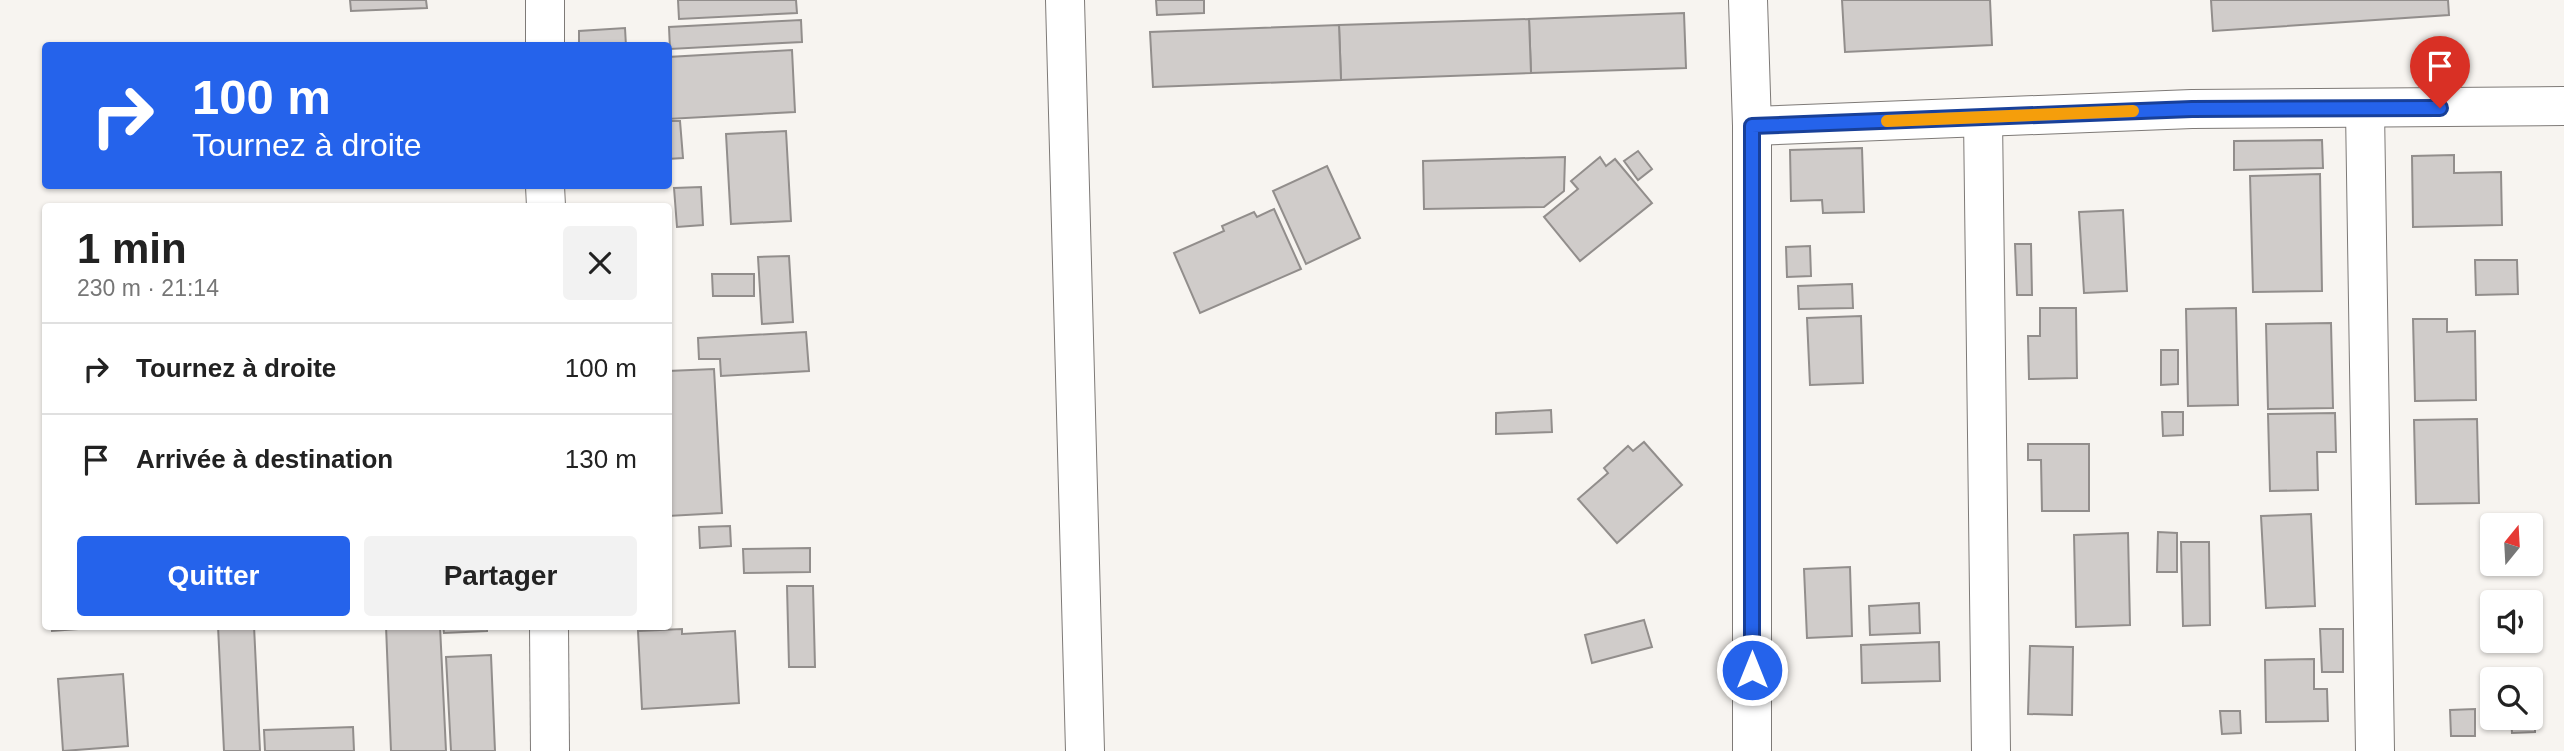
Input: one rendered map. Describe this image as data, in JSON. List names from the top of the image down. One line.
{"north":"top","page":{"turn":["100 m","Tournez à droite"],"heading":["1 min","230 m · 21:14"],"list":[{"name":"Tournez à droite","value":"100 m"},{"name":"Arrivée à destination","value":"130 m"}],"buttons":["Quitter","Partager"]}}
